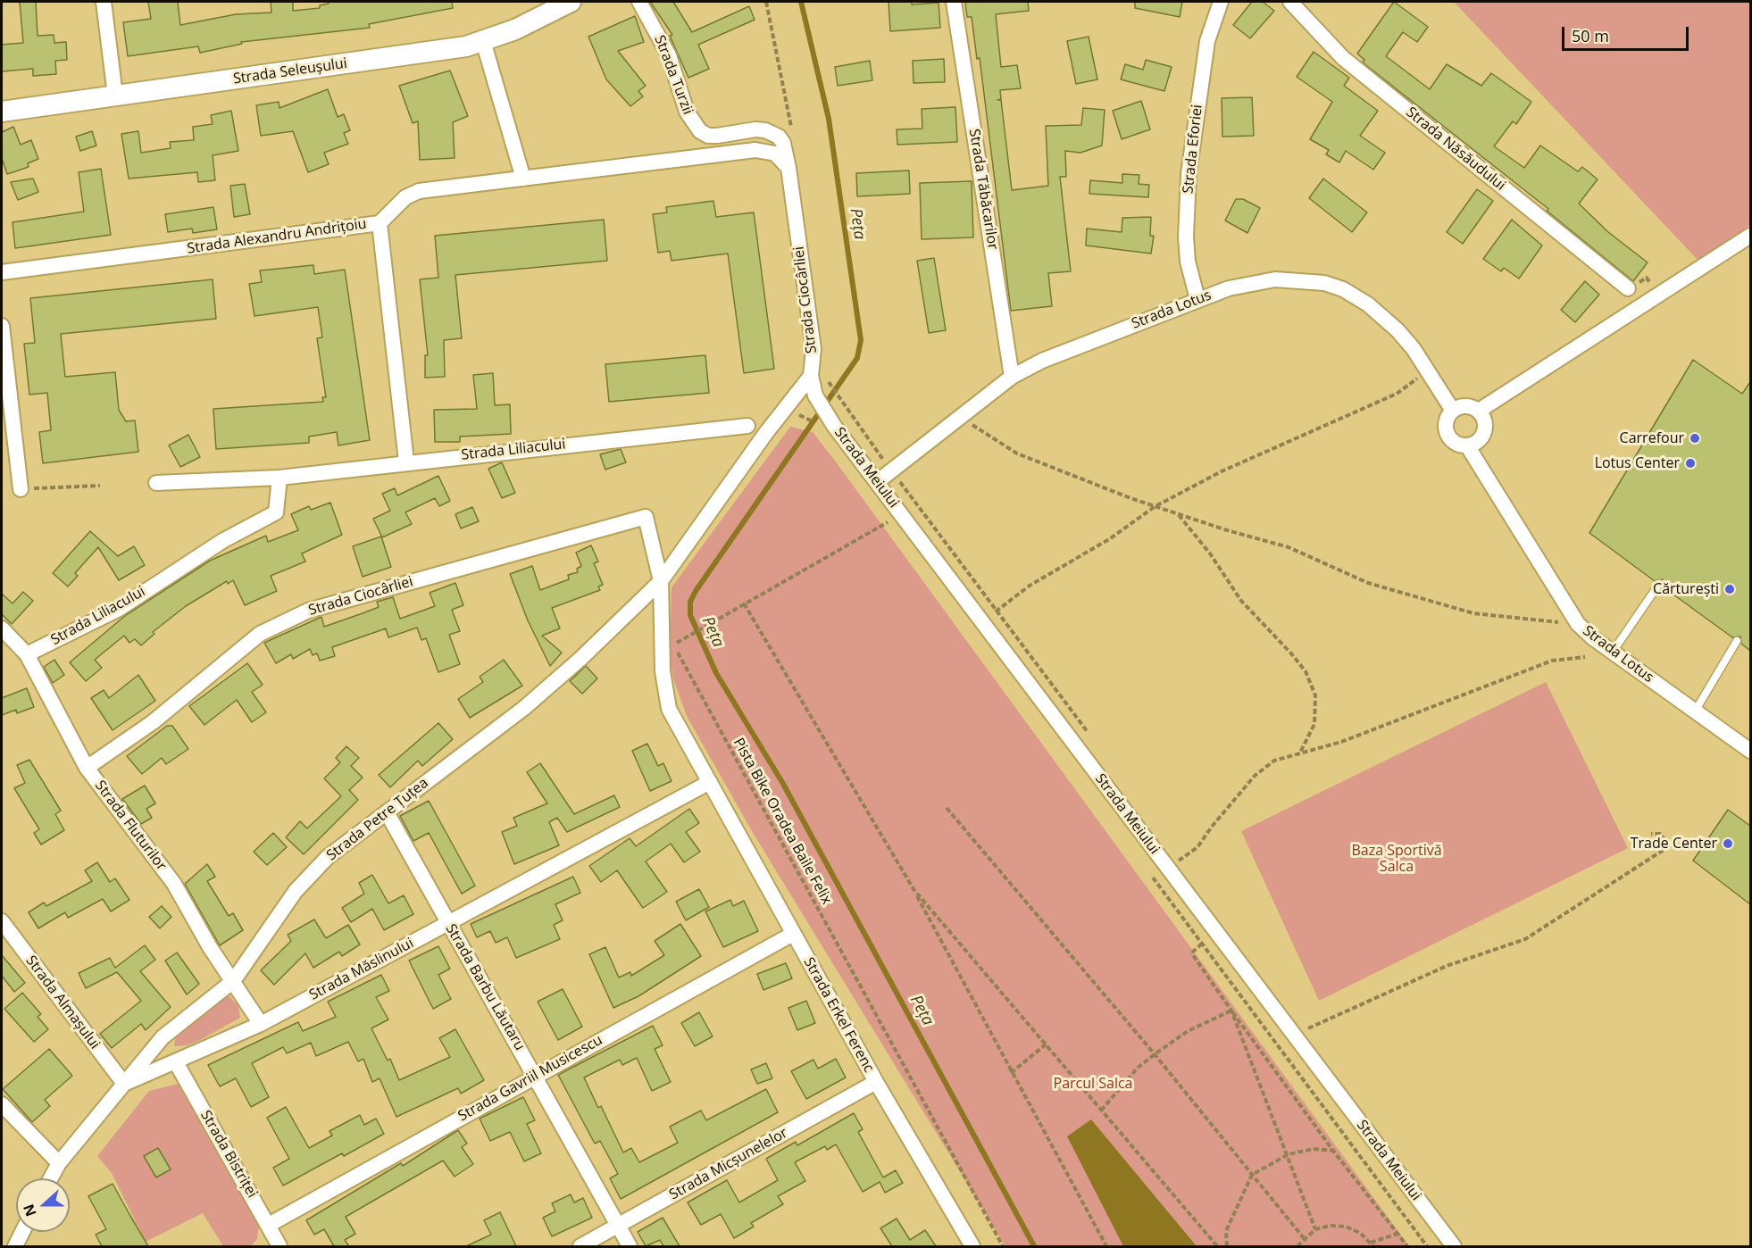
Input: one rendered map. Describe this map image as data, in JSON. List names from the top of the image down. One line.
{"streets":{"main road":["Strada Seleușului"],"street":["Strada Turzii","Strada Eforiei","Strada Năsăudului","Strada Tăbăcarilor","Strada Alexandru Andrițoiu","Strada Ciocârliei","Strada Lotus","Strada Liliacului","Strada Meiului","Strada Petre Țuțea","Strada Fluturilor","Strada Măslinului","Strada Barbu Lăutaru","Strada Almașului","Strada Erkel Ferenc","Strada Gavriil Musicescu","Strada Bistriței","Strada Micșunelelor"],"path":["Pista Bike Oradea Baile Felix"]},"crossings":[["Strada Turzii","Strada Alexandru Andrițoiu"],["Strada Turzii","Strada Ciocârliei"],["Strada Eforiei","Strada Lotus"],["Strada Tăbăcarilor","Strada Lotus"],["Strada Alexandru Andrițoiu","Strada Ciocârliei"],["Strada Ciocârliei","Strada Meiului"],["Strada Ciocârliei","Strada Petre Țuțea"],["Strada Ciocârliei","Strada Fluturilor"],["Strada Ciocârliei","Strada Erkel Ferenc"],["Strada Lotus","Strada Meiului"],["Strada Liliacului","Strada Fluturilor"],["Strada Meiului","Strada Petre Țuțea"],["Strada Petre Țuțea","Strada Fluturilor"],["Strada Petre Țuțea","Strada Măslinului"],["Strada Petre Țuțea","Strada Barbu Lăutaru"],["Strada Petre Țuțea","Strada Almașului"],["Strada Petre Țuțea","Strada Erkel Ferenc"],["Strada Fluturilor","Strada Măslinului"],["Strada Măslinului","Strada Barbu Lăutaru"],["Strada Măslinului","Strada Almașului"],["Strada Măslinului","Strada Erkel Ferenc"],["Strada Măslinului","Strada Bistriței"],["Strada Barbu Lăutaru","Strada Gavriil Musicescu"],["Strada Barbu Lăutaru","Strada Micșunelelor"],["Strada Erkel Ferenc","Strada Gavriil Musicescu"],["Strada Erkel Ferenc","Strada Micșunelelor"],["Strada Gavriil Musicescu","Strada Bistriței"]],"water":["Peța"],"parks":["Baza Sportivă Salca","Parcul Salca"],"places":["Carrefour","Lotus Center","Cărturești","Trade Center"],"scale_bar":"50 m","north":"left"}
